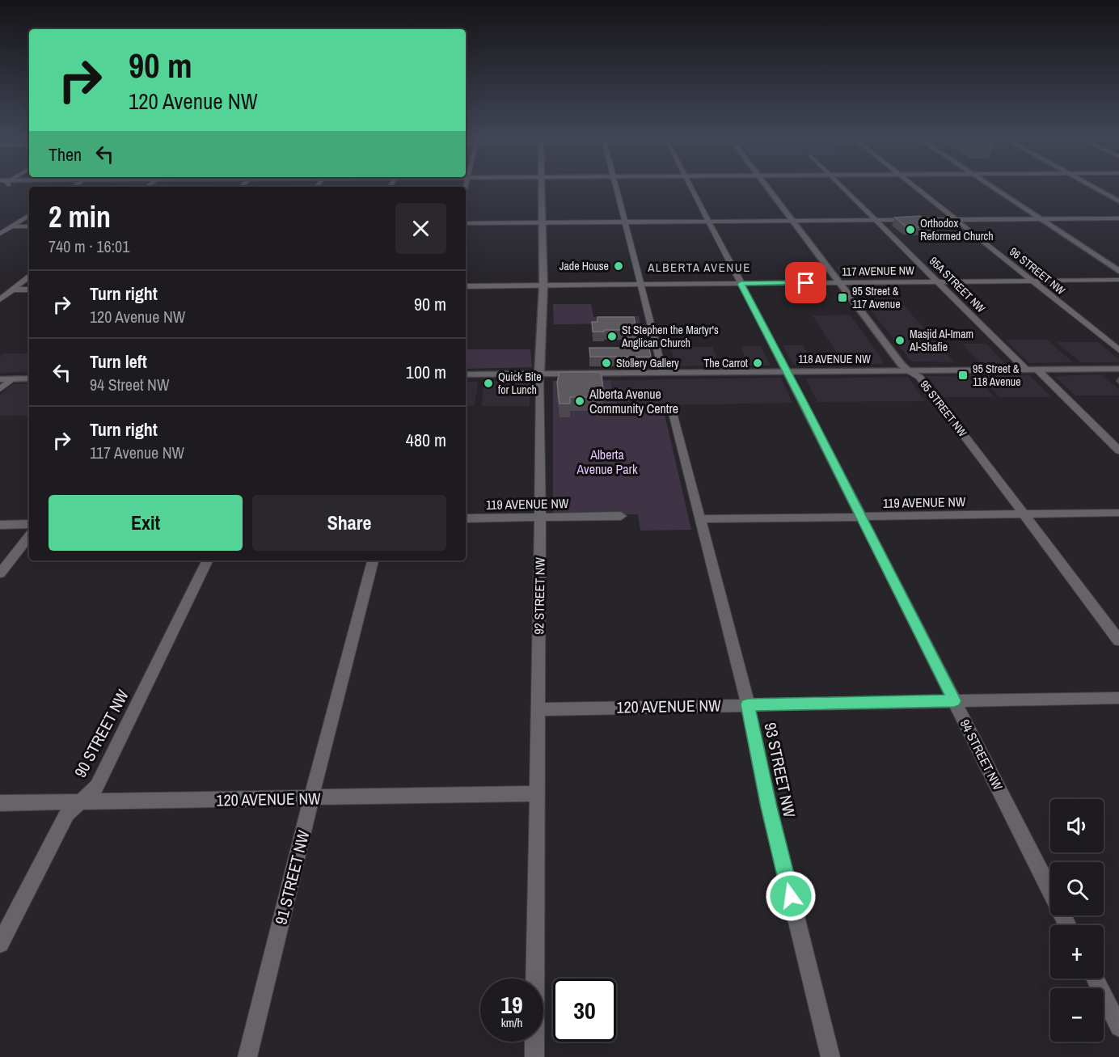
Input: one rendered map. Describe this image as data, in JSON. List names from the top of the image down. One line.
{"streets":{"street":["117 AVENUE NW","96 STREET NW","95A STREET NW","118 AVENUE NW","95 STREET NW","119 AVENUE NW","92 STREET NW","120 AVENUE NW","90 STREET NW","94 STREET NW","93 STREET NW","91 STREET NW"]},"crossings":[["117 AVENUE NW","96 STREET NW"],["117 AVENUE NW","95A STREET NW"],["117 AVENUE NW","95 STREET NW"],["117 AVENUE NW","92 STREET NW"],["117 AVENUE NW","94 STREET NW"],["95A STREET NW","118 AVENUE NW"],["118 AVENUE NW","95 STREET NW"],["118 AVENUE NW","92 STREET NW"],["118 AVENUE NW","94 STREET NW"],["95 STREET NW","119 AVENUE NW"],["119 AVENUE NW","92 STREET NW"],["119 AVENUE NW","94 STREET NW"],["119 AVENUE NW","93 STREET NW"],["92 STREET NW","120 AVENUE NW"],["120 AVENUE NW","90 STREET NW"],["120 AVENUE NW","94 STREET NW"],["120 AVENUE NW","93 STREET NW"],["120 AVENUE NW","91 STREET NW"]],"districts":["ALBERTA AVENUE"],"parks":["Alberta Avenue Park"],"places":{"other":["Orthodox Reformed Church","Jade House","St Stephen the Martyr's Anglican Church","Masjid Al-Imam Al-Shafie","Stollery Gallery","The Carrot","Quick Bite for Lunch","Alberta Avenue Community Centre"],"transit":["95 Street & 117 Avenue","95 Street & 118 Avenue"]},"page":{"turn":["90 m","120 Avenue NW"],"then":"Then","heading":["2 min","740 m · 16:01"],"list":[{"name":"Turn right","note":"120 Avenue NW","value":"90 m"},{"name":"Turn left","note":"94 Street NW","value":"100 m"},{"name":"Turn right","note":"117 Avenue NW","value":"480 m"}],"buttons":["Exit","Share"],"map_buttons":["+","−"],"speed":"19 km/h","limit":"30"}}
